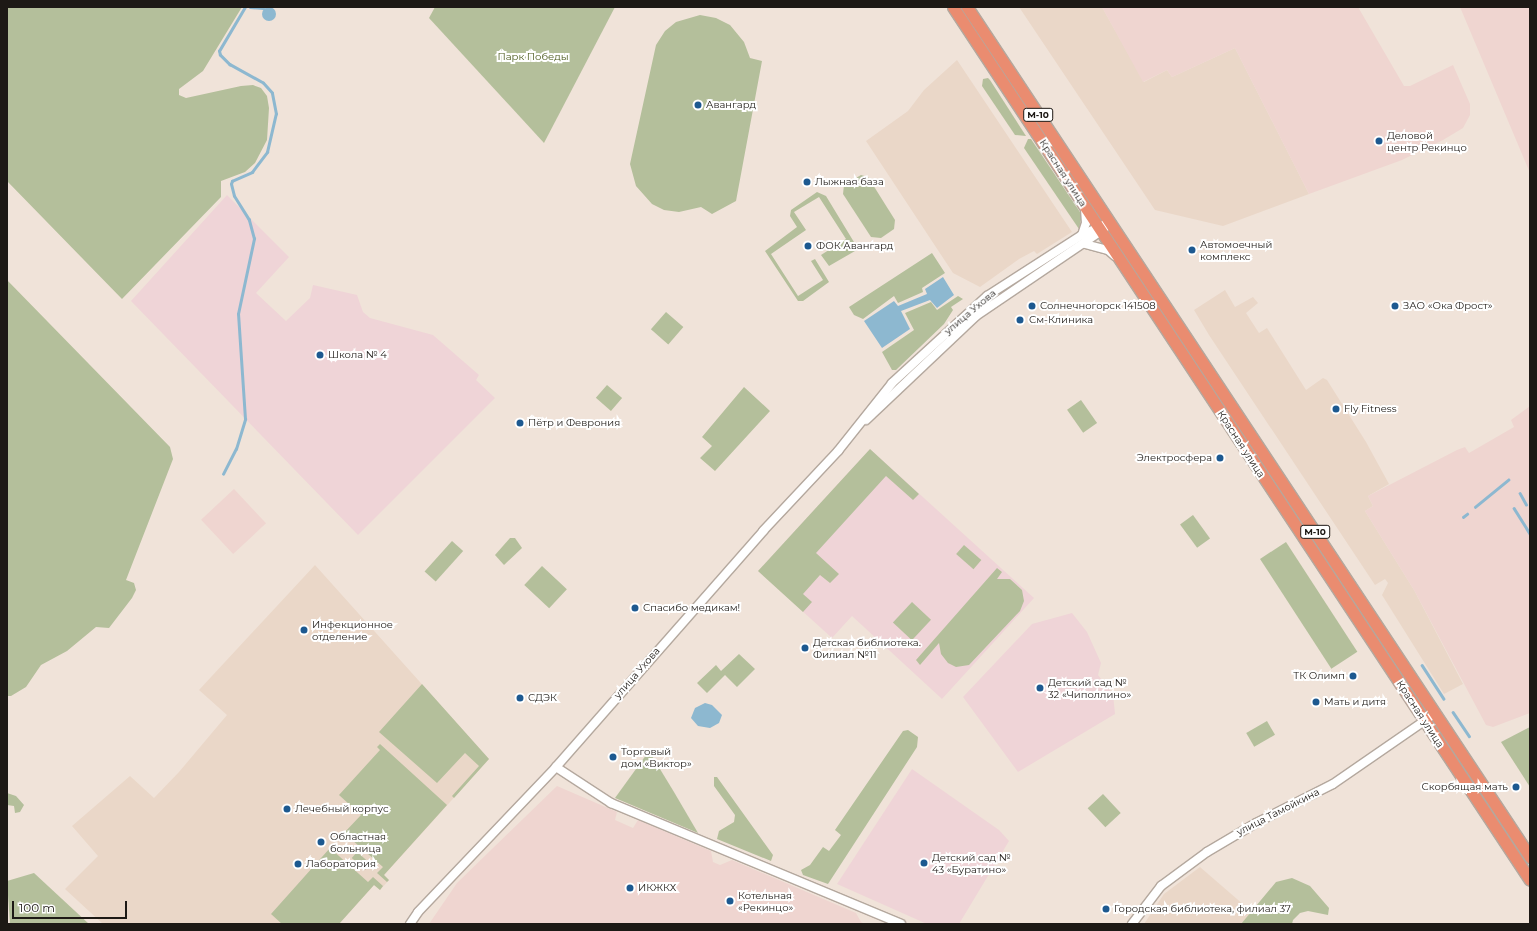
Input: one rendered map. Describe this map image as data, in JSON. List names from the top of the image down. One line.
{"streets":{"highway":["М-10","Красная улица"],"street":["улица Ухова","улица Тамойкина"]},"crossings":[["Красная улица","улица Ухова"],["Красная улица","улица Тамойкина"]],"parks":["Парк Победы"],"places":["Авангард","Деловой центр Рекинцо","Лыжная база","ФОК Авангард","Автомоечный комплекс","Солнечногорск 141508","ЗАО «Ока Фрост»","См-Клиника","Школа № 4","Fly Fitness","Пётр и Феврония","Электросфера","Спасибо медикам!","Инфекционное отделение","Детская библиотека. Филиал №11","ТК Олимп","Детский сад № 32 «Чиполлино»","СДЭК","Мать и дитя","Торговый дом «Виктор»","Скорбящая мать","Лечебный корпус","Областная больница","Детский сад № 43 «Буратино»","Лаборатория","ИКЖКХ","Котельная «Рекинцо»","Городская библиотека, филиал 37"],"scale_bar":"100 m"}
